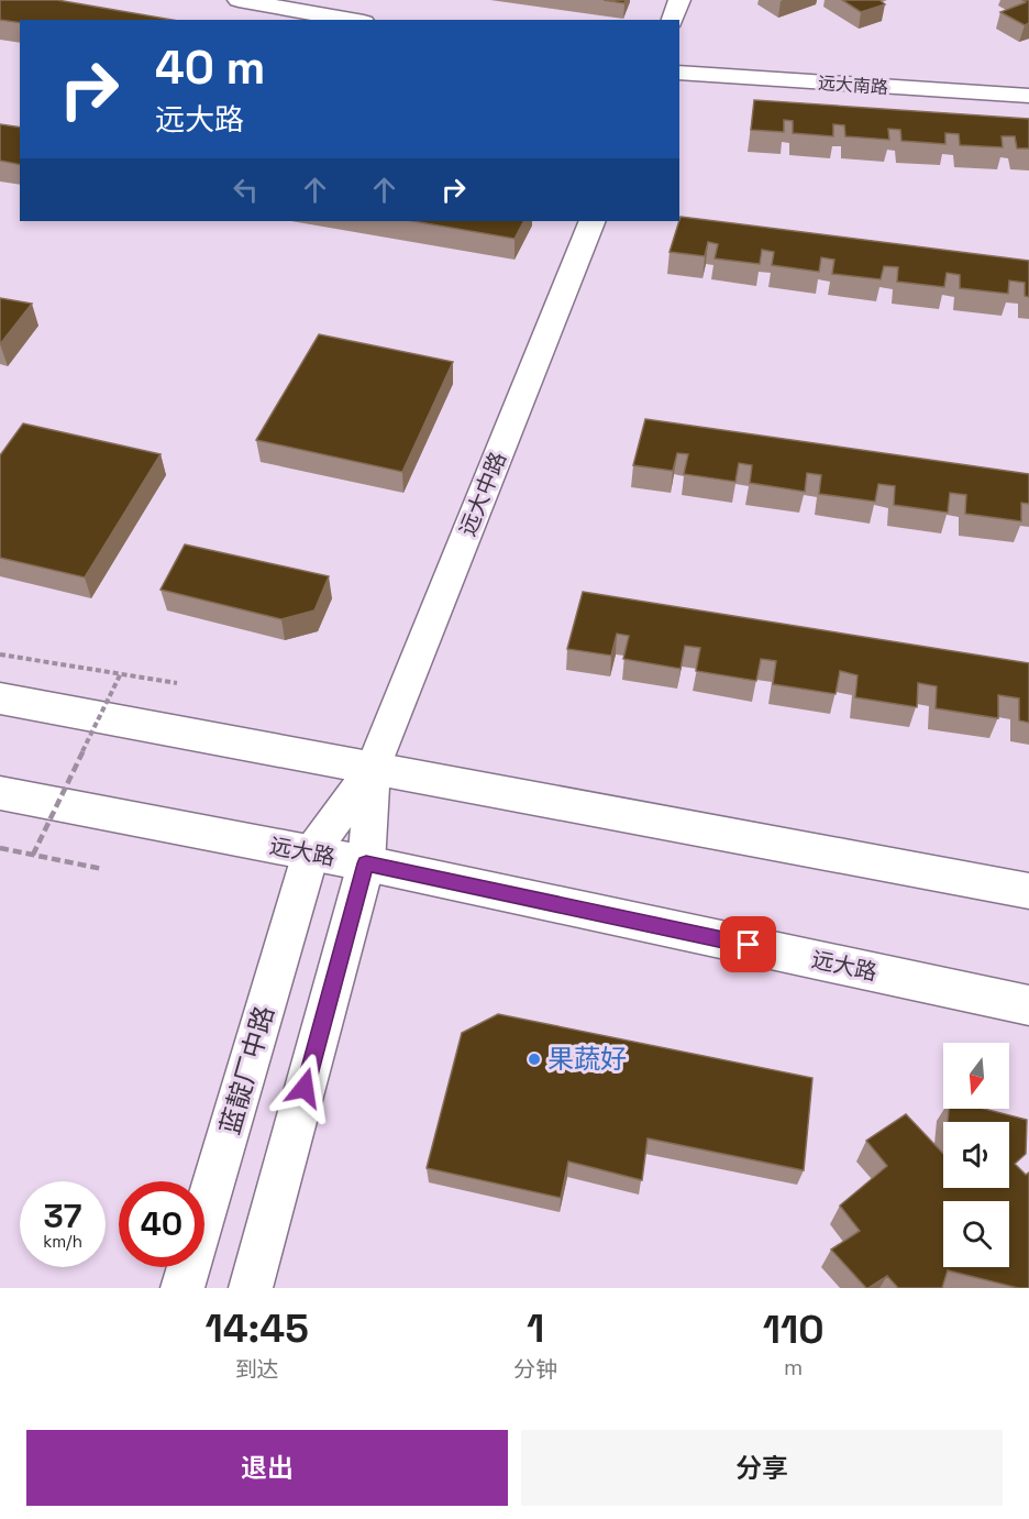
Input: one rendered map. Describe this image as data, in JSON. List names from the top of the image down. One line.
{"streets":{"main road":["远大路"],"street":["远大南路","远大中路","蓝靛厂中路"]},"crossings":[["远大中路","蓝靛厂中路"],["远大路","蓝靛厂中路"]],"places":["果蔬好"],"north":"bottom","page":{"turn":["40 m","远大路"],"speed":"37 km/h","limit":"40","eta":["14:45","到达","1","分钟","110","m"],"buttons":["退出","分享"]}}
